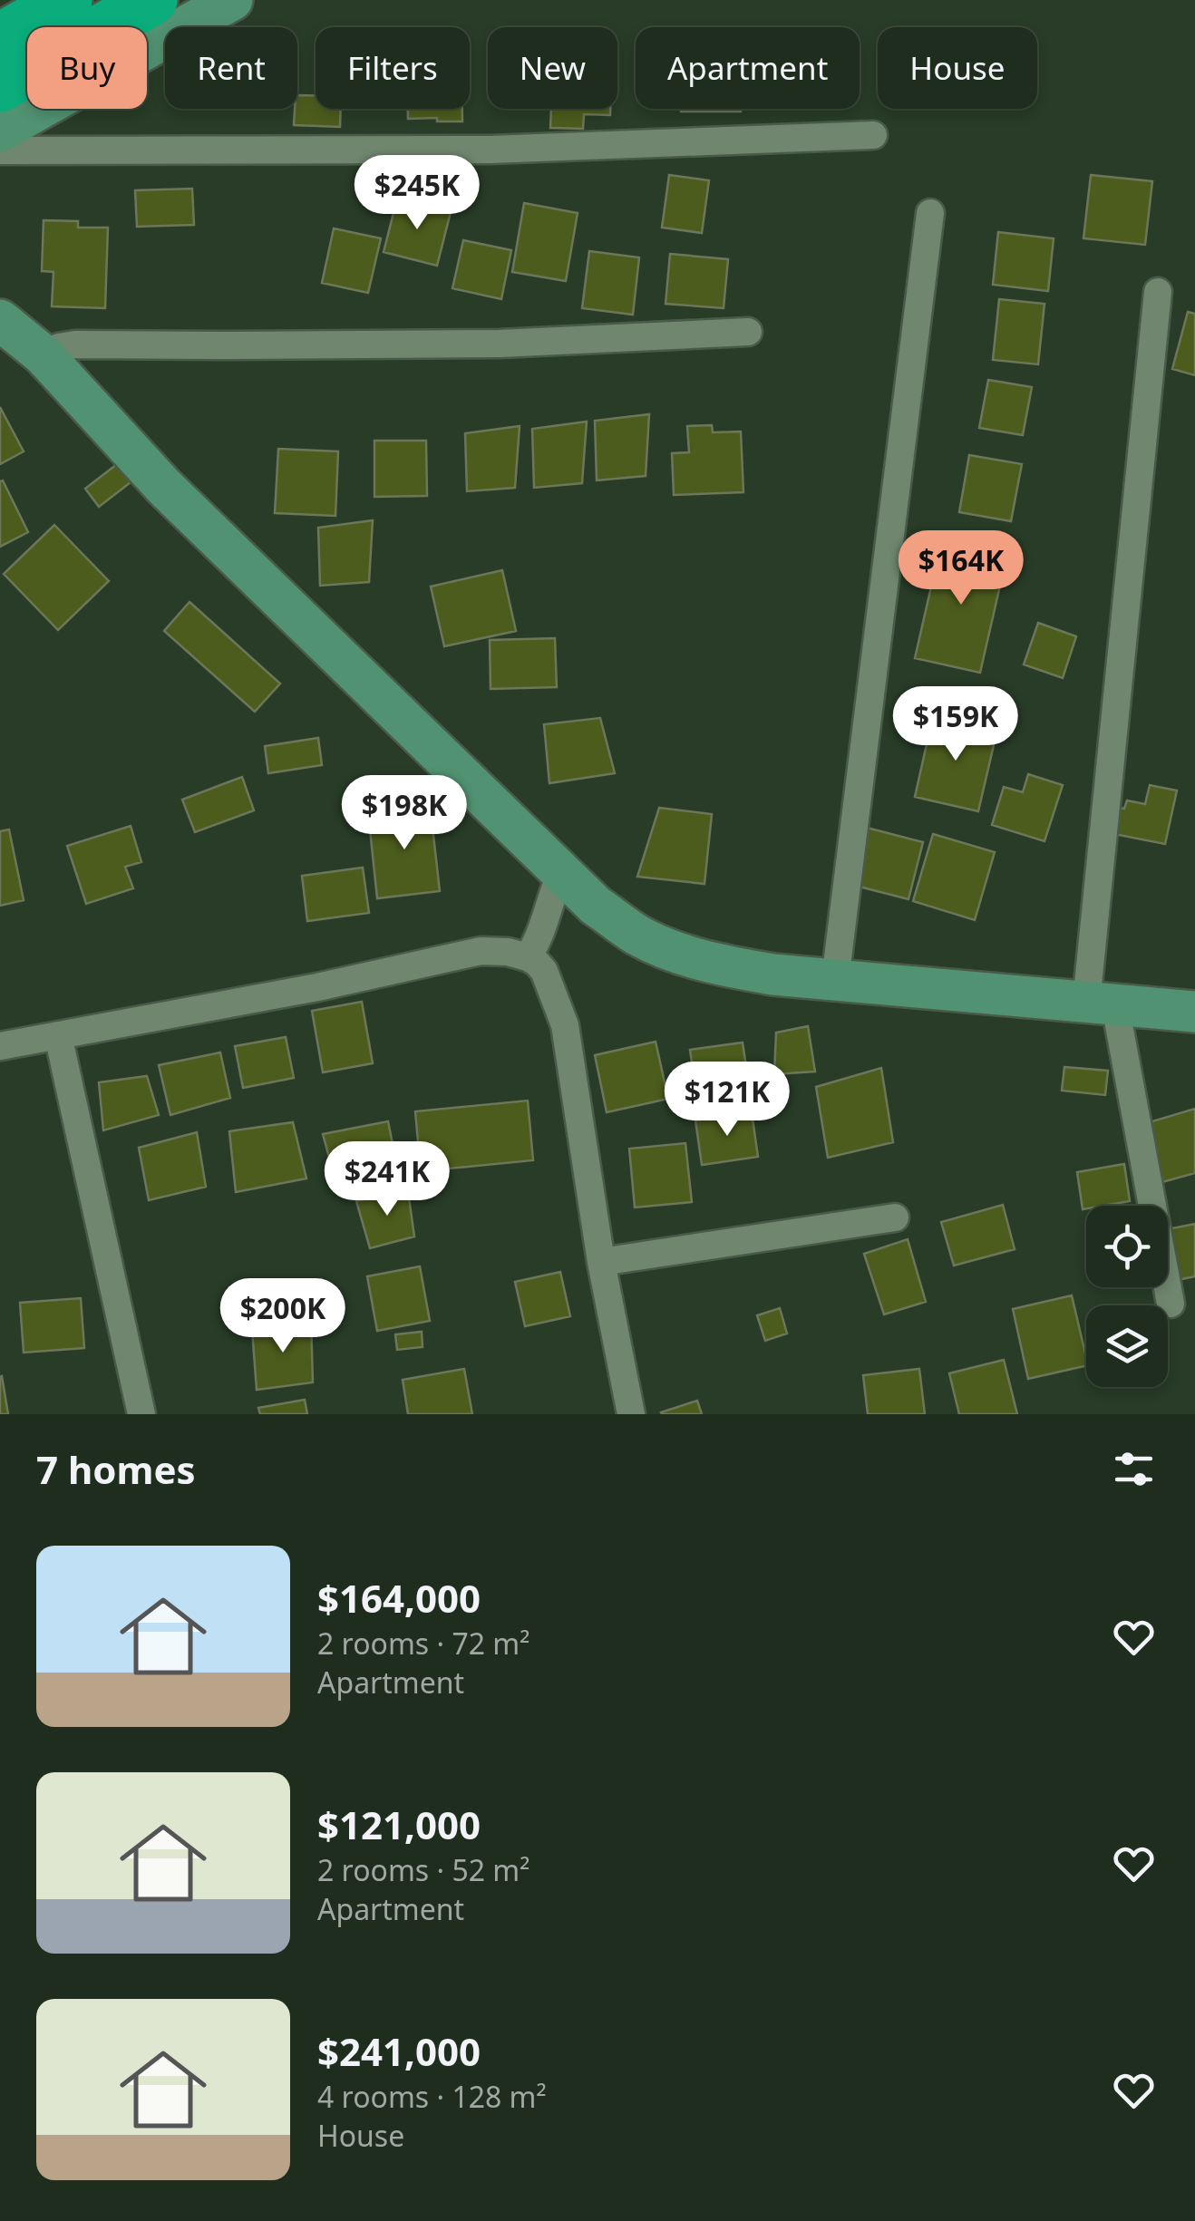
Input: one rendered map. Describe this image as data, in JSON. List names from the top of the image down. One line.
{"page":{"chip":["Buy","Rent","Filters","New","Apartment","House"],"price":["$245K","$164K","$159K","$198K","$121K","$241K","$200K"],"heading":"7 homes","list":[{"name":"$164,000","note":"2 rooms · 72 m² · Apartment"},{"name":"$121,000","note":"2 rooms · 52 m² · Apartment"},{"name":"$241,000","note":"4 rooms · 128 m² · House"}]}}
